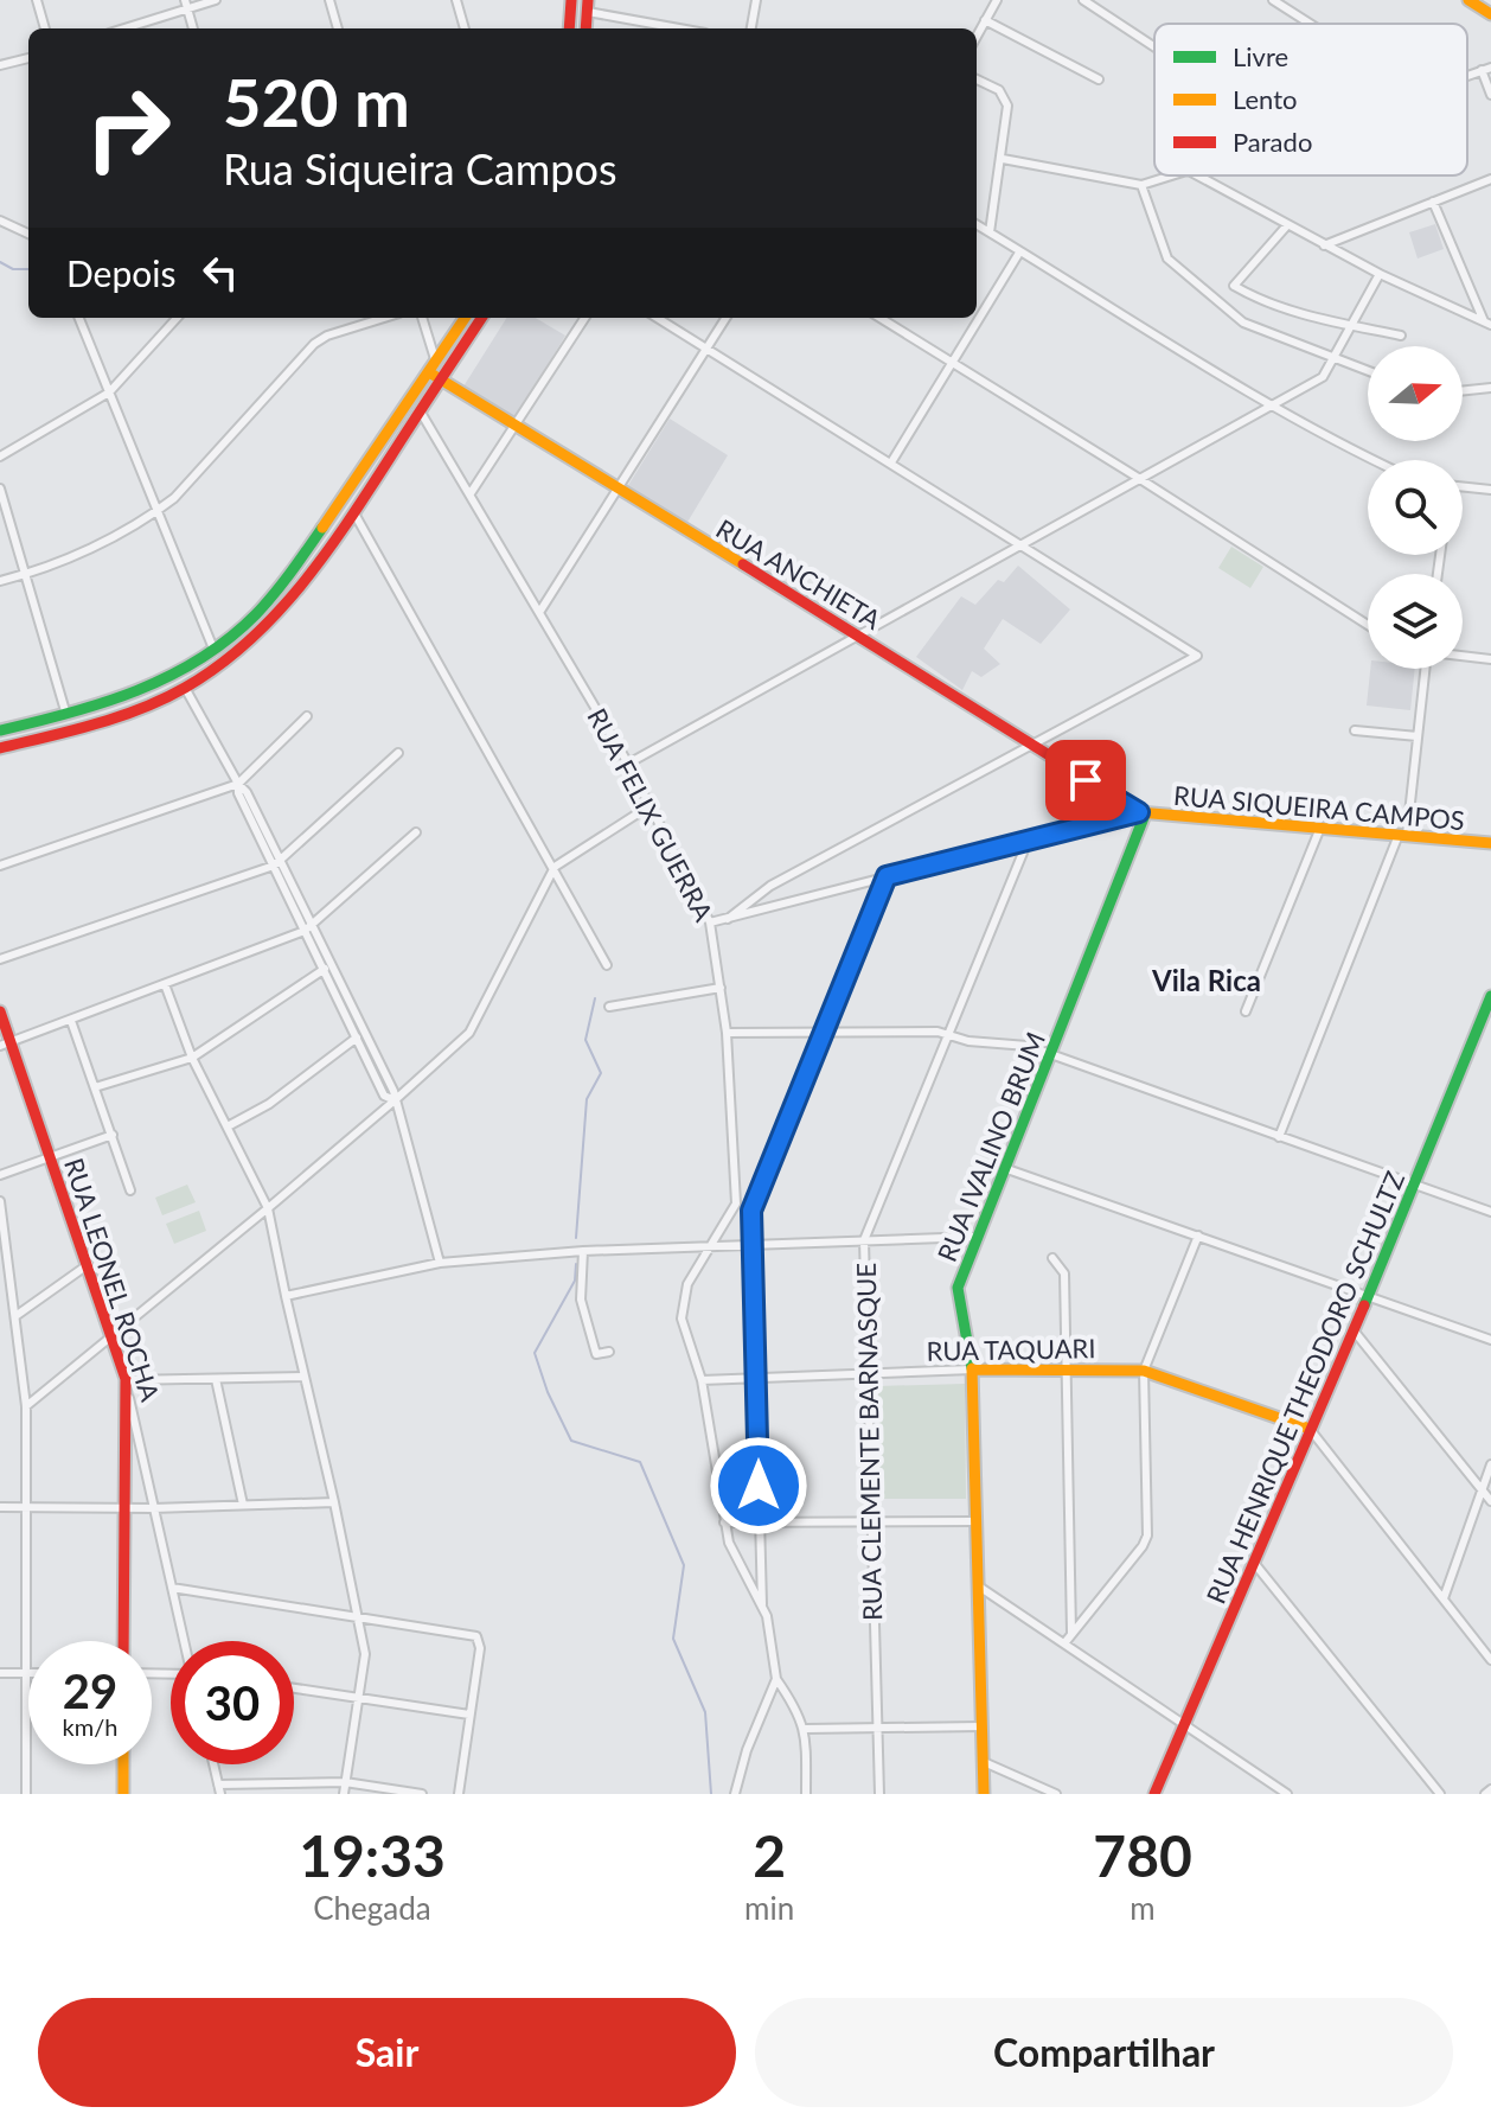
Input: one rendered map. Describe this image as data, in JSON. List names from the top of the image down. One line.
{"streets":{"street":["RUA ANCHIETA","RUA SIQUEIRA CAMPOS","RUA FELIX GUERRA","RUA IVALINO BRUM","RUA LEONEL ROCHA","RUA TAQUARI","RUA HENRIQUE THEODORO SCHULTZ","RUA CLEMENTE BARNASQUE"]},"crossings":[["RUA ANCHIETA","RUA SIQUEIRA CAMPOS"],["RUA ANCHIETA","RUA IVALINO BRUM"],["RUA SIQUEIRA CAMPOS","RUA FELIX GUERRA"],["RUA SIQUEIRA CAMPOS","RUA IVALINO BRUM"],["RUA SIQUEIRA CAMPOS","RUA CLEMENTE BARNASQUE"],["RUA FELIX GUERRA","RUA TAQUARI"],["RUA IVALINO BRUM","RUA TAQUARI"],["RUA TAQUARI","RUA HENRIQUE THEODORO SCHULTZ"],["RUA TAQUARI","RUA CLEMENTE BARNASQUE"]],"districts":["Vila Rica"],"legend":["Livre","Lento","Parado"],"north":"right","page":{"turn":["520 m","Rua Siqueira Campos"],"then":"Depois","speed":"29 km/h","limit":"30","eta":["19:33","Chegada","2","min","780","m"],"buttons":["Sair","Compartilhar"]}}
